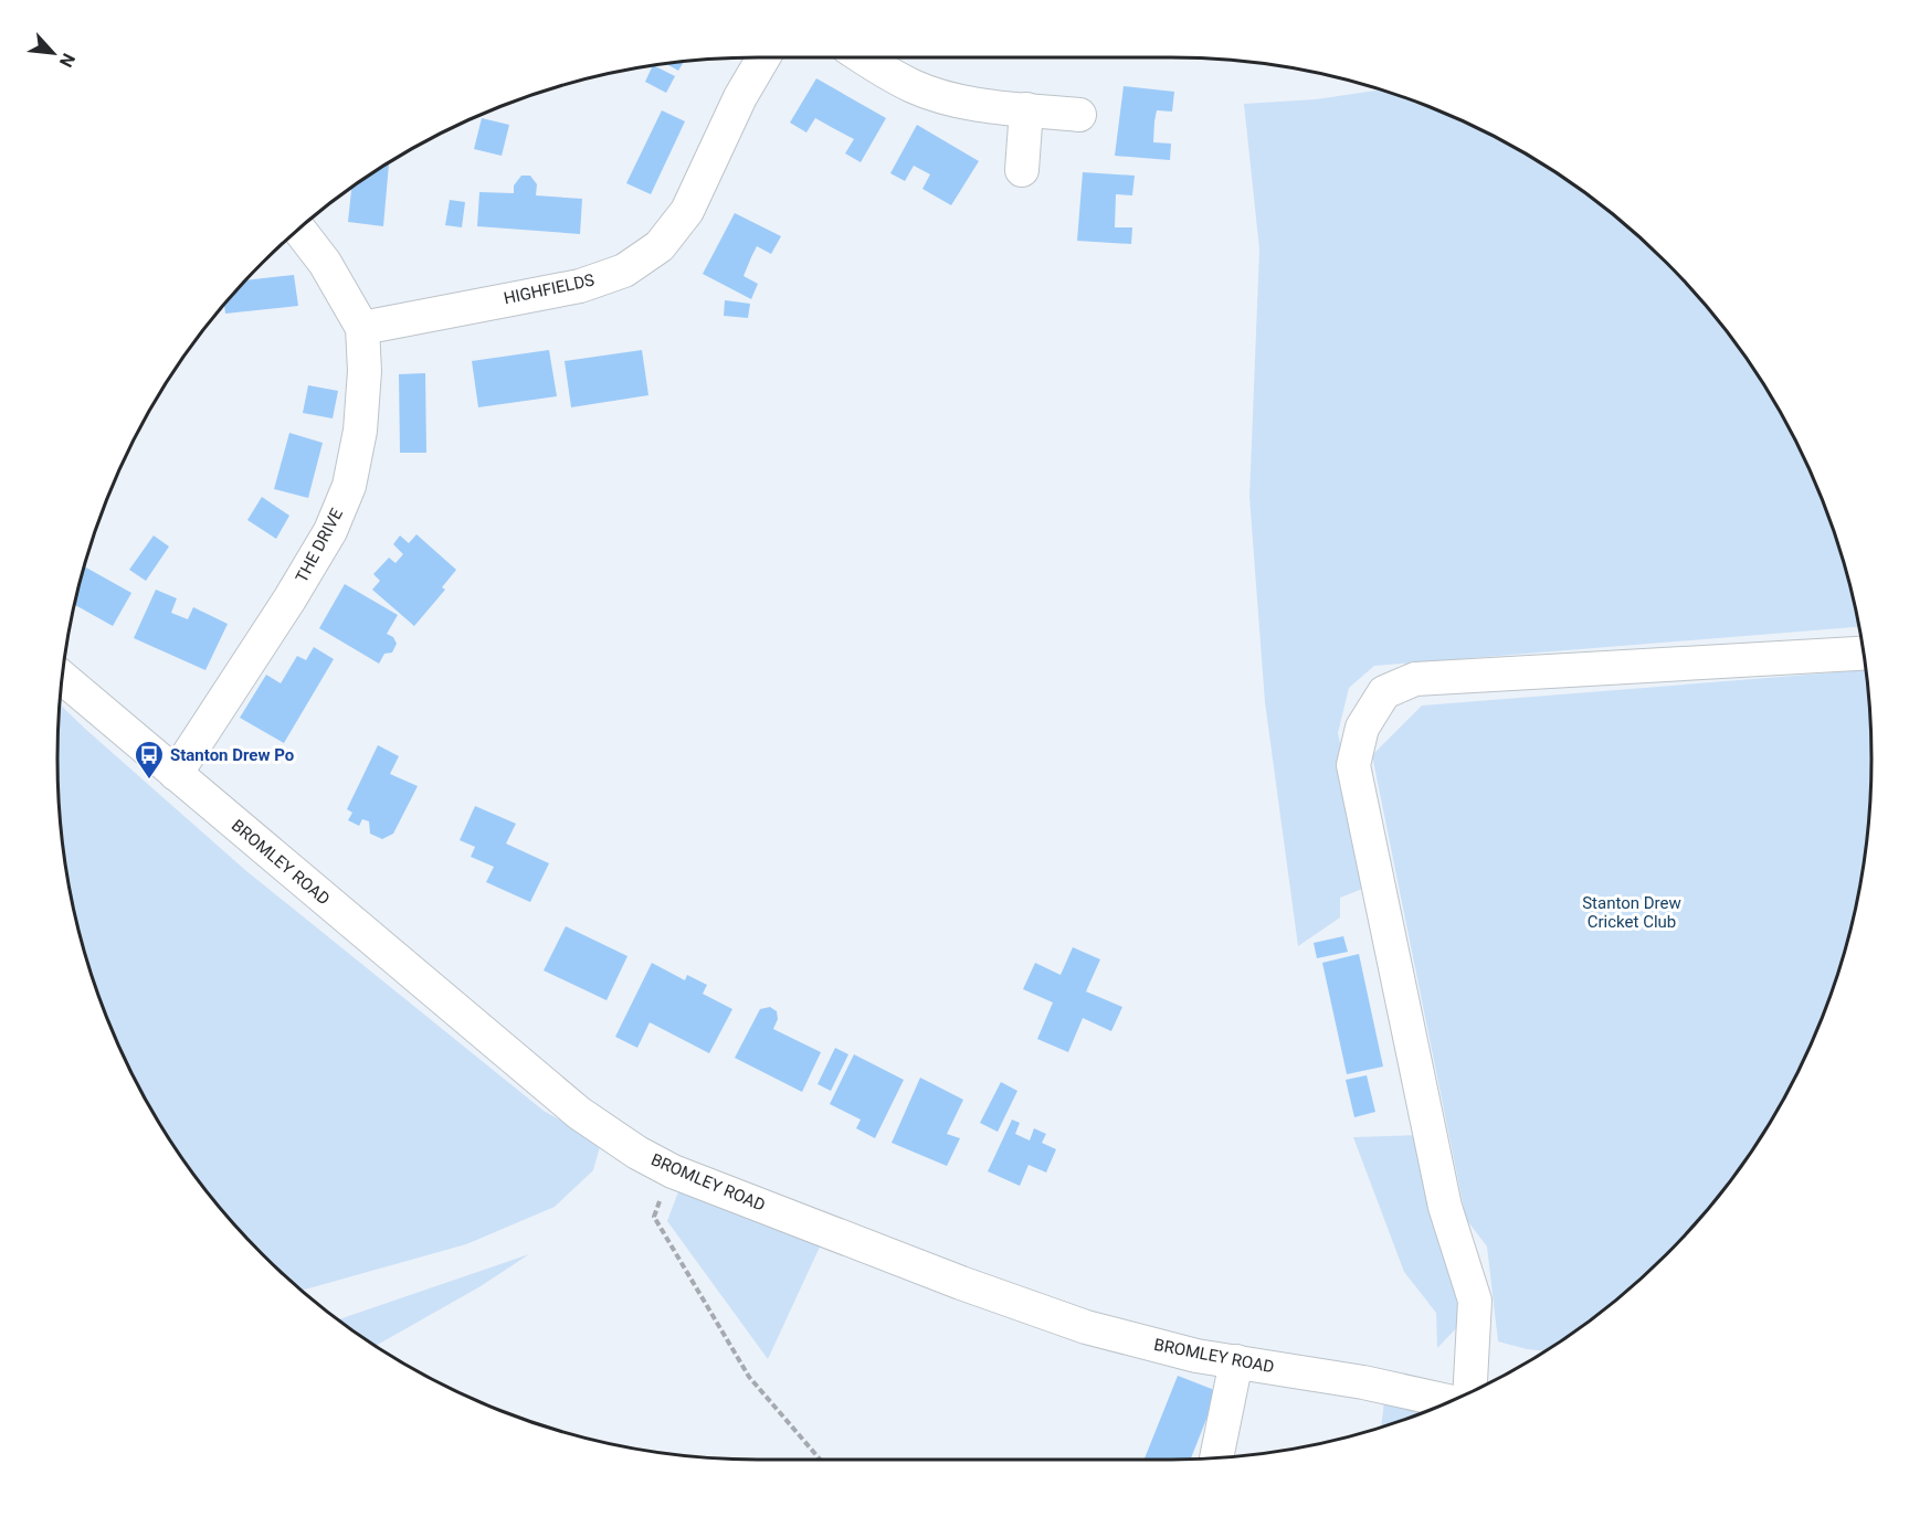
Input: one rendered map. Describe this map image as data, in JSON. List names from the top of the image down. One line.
{"streets":{"street":["HIGHFIELDS","THE DRIVE","BROMLEY ROAD"]},"crossings":[["HIGHFIELDS","THE DRIVE"],["THE DRIVE","BROMLEY ROAD"]],"parks":["Stanton Drew Cricket Club"],"places":{"bus stop":["Stanton Drew Po"]},"north":"bottom right"}
